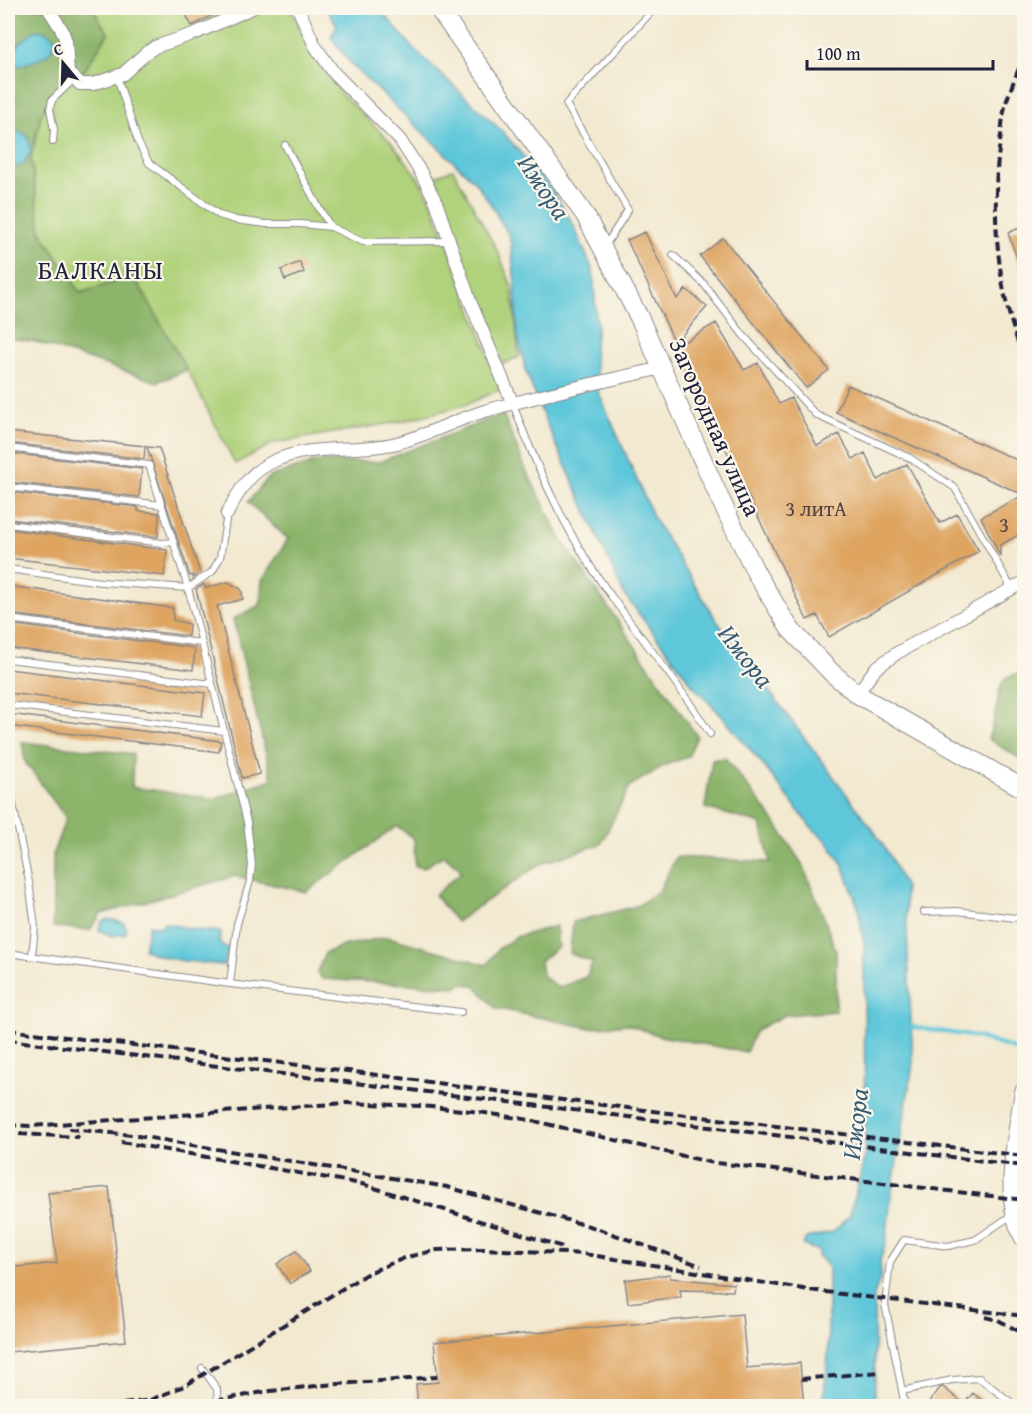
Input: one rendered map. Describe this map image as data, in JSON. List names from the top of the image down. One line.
{"streets":{"main road":["Загородная улица"]},"districts":["БАЛКАНЫ"],"water":["Ижора"],"house_numbers":["3 литА","3"],"scale_bar":"100 m","north":"top"}
